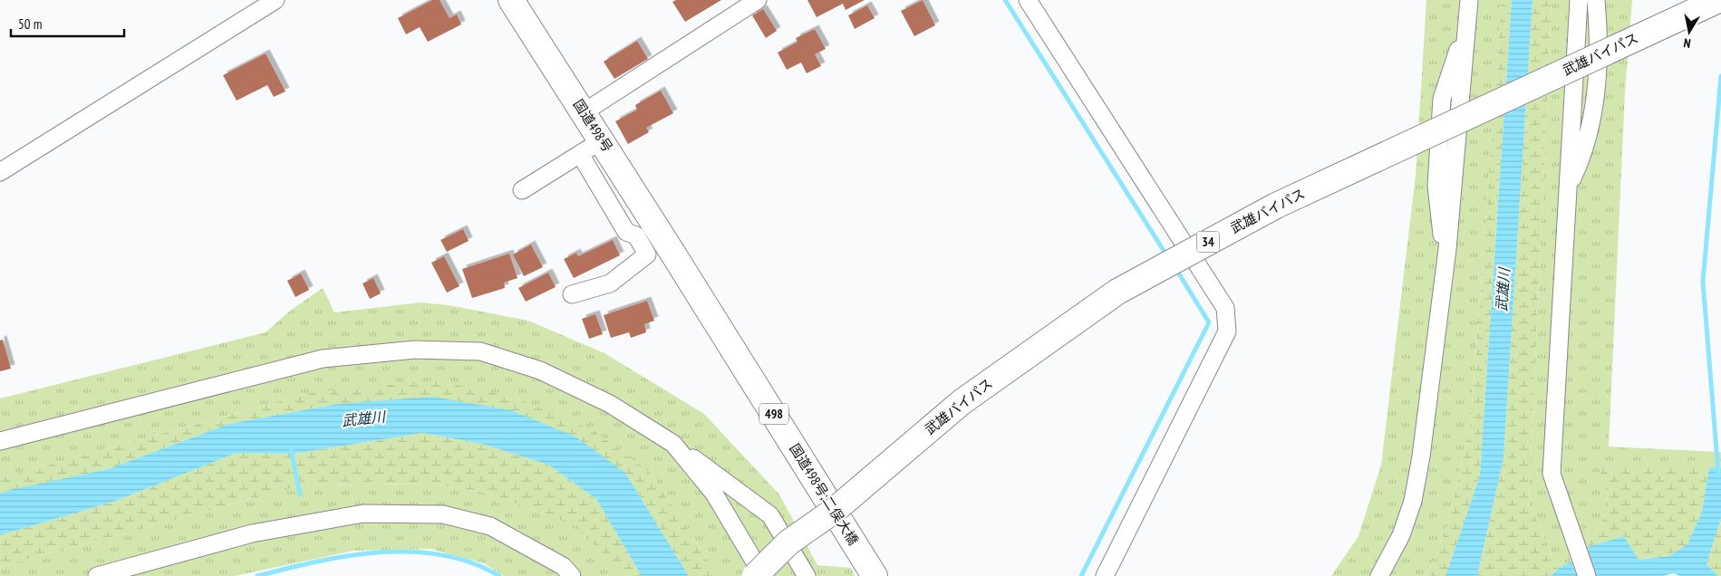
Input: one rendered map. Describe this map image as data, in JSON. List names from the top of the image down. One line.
{"streets":{"highway":["武雄バイパス","国道498号","34","498","国道498号;二俣大橋"]},"crossings":[["武雄バイパス","国道498号;二俣大橋"],["国道498号","国道498号;二俣大橋"]],"water":["武雄川"],"scale_bar":"50 m","north":"bottom"}
